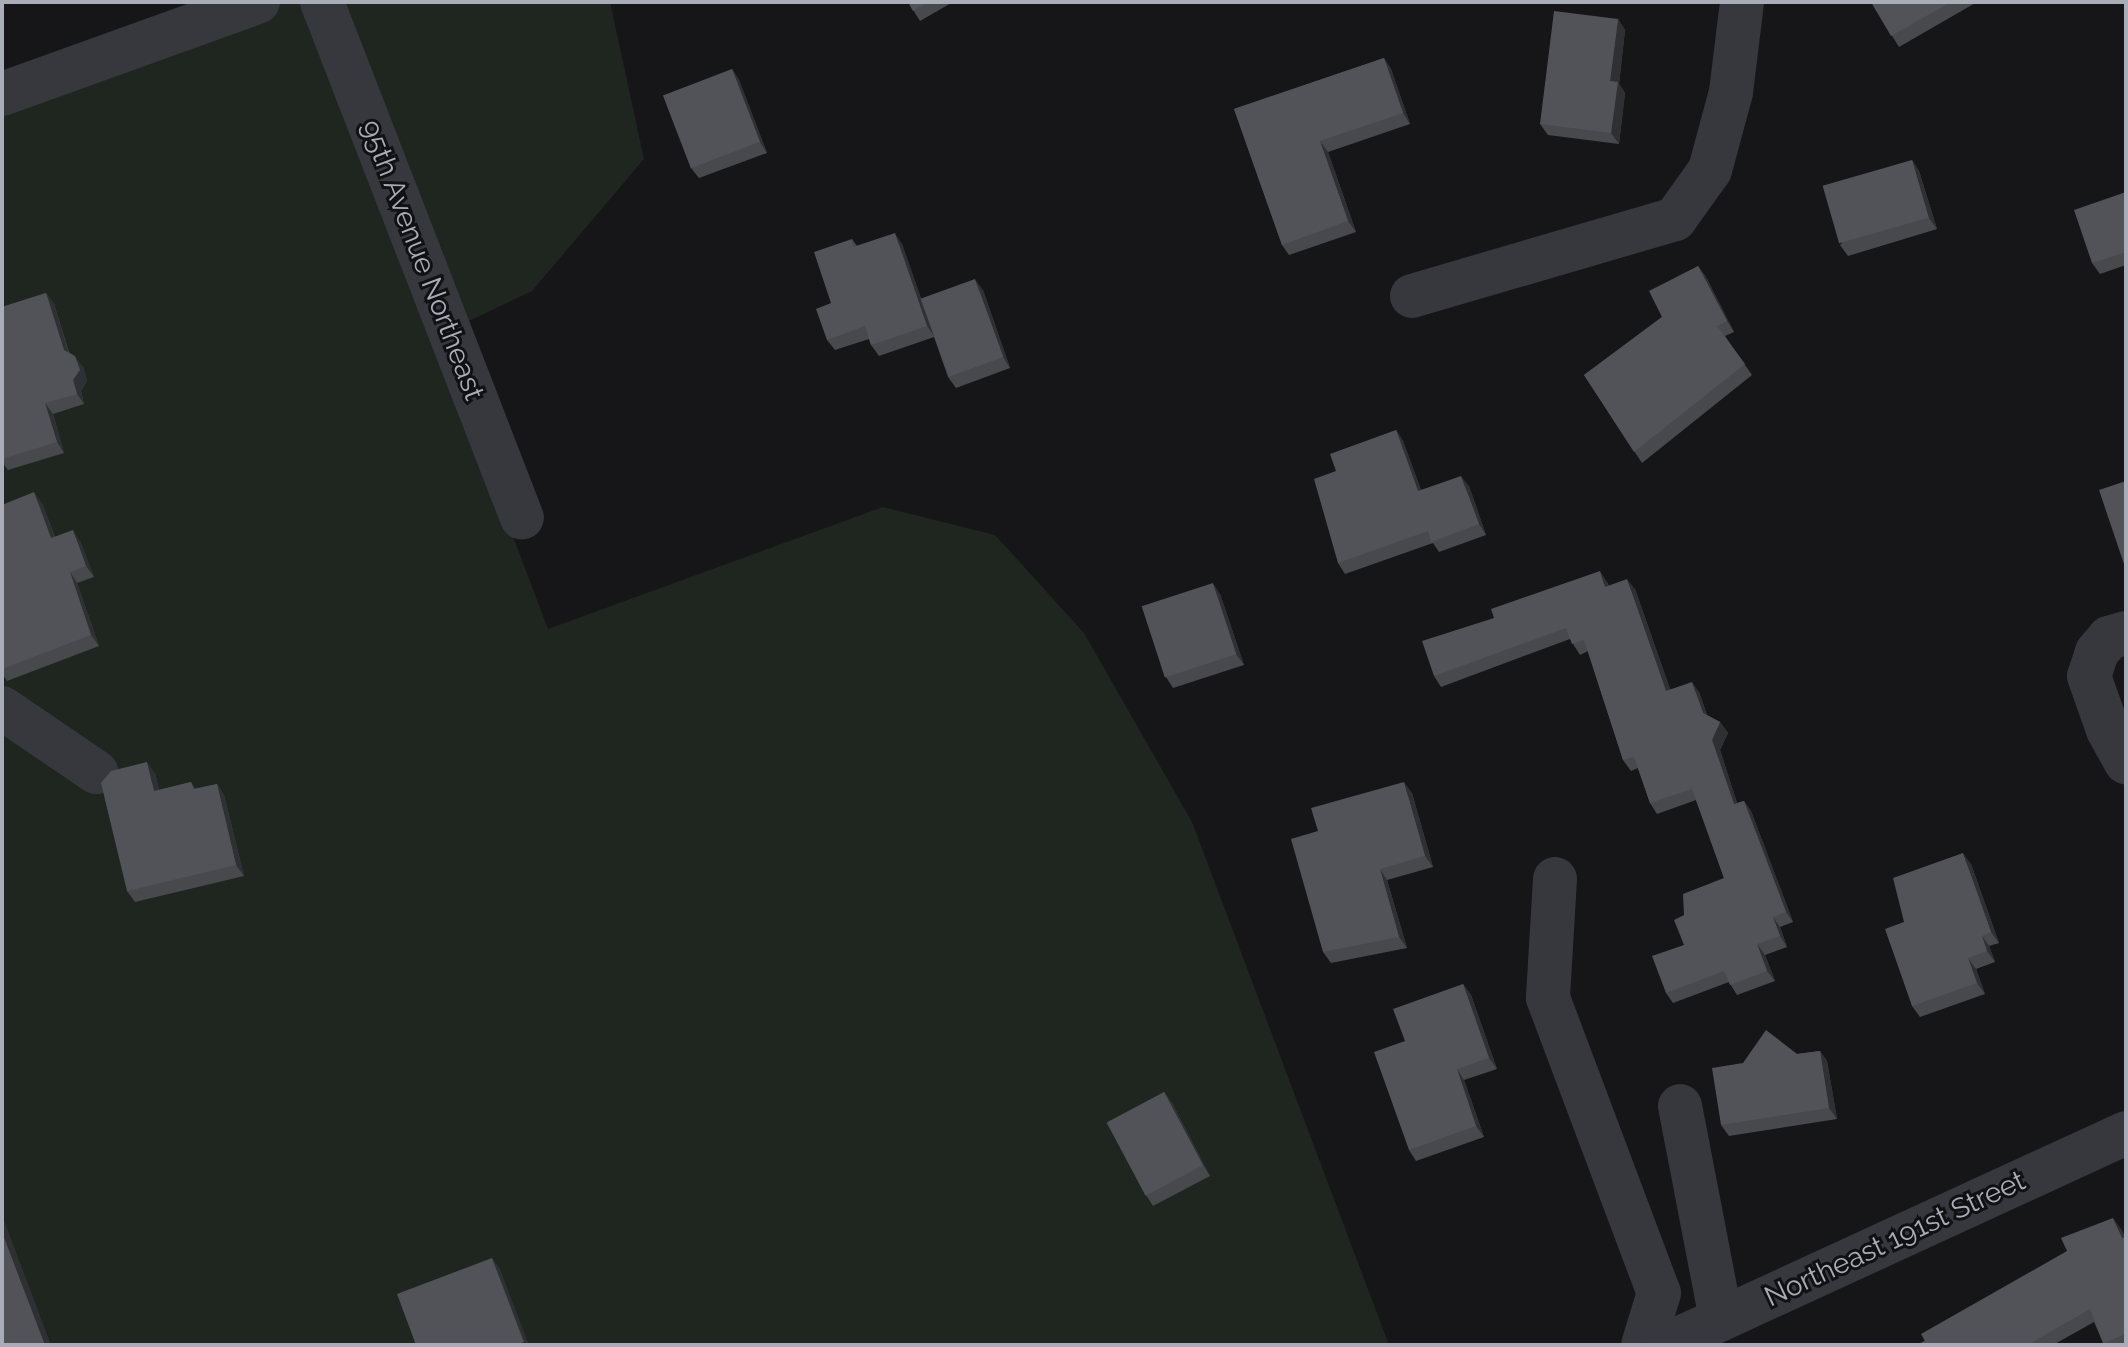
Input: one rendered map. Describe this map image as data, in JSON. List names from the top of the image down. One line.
{"streets":{"street":["95th Avenue Northeast","Northeast 191st Street"]}}
